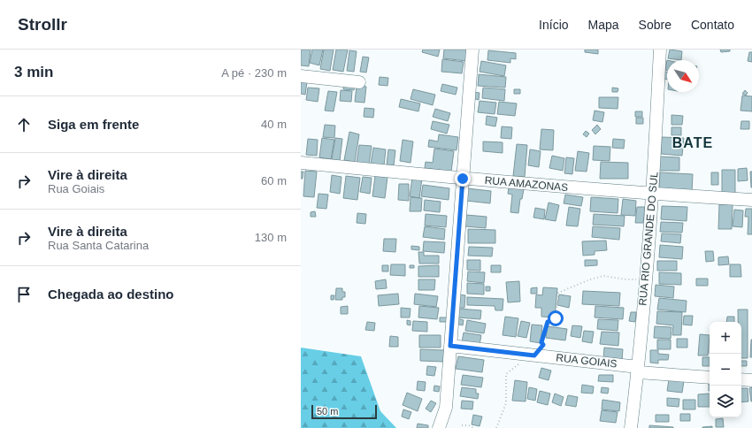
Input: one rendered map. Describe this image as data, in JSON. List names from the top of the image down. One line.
{"streets":{"street":["RUA AMAZONAS","RUA RIO GRANDE DO SUL","RUA GOIAIS"]},"crossings":[["RUA AMAZONAS","RUA RIO GRANDE DO SUL"],["RUA RIO GRANDE DO SUL","RUA GOIAIS"]],"districts":["BATE"],"scale_bar":"50 m","north":"bottom right","page":{"header":"Strollr","nav":["Início","Mapa","Sobre","Contato"],"heading":["3 min","A pé · 230 m"],"list":[["Siga em frente","40 m"],["Vire à direita","Rua Goiais","60 m"],["Vire à direita","Rua Santa Catarina","130 m"],"Chegada ao destino"],"map_buttons":["+","−"],"scale":"50 m"}}
